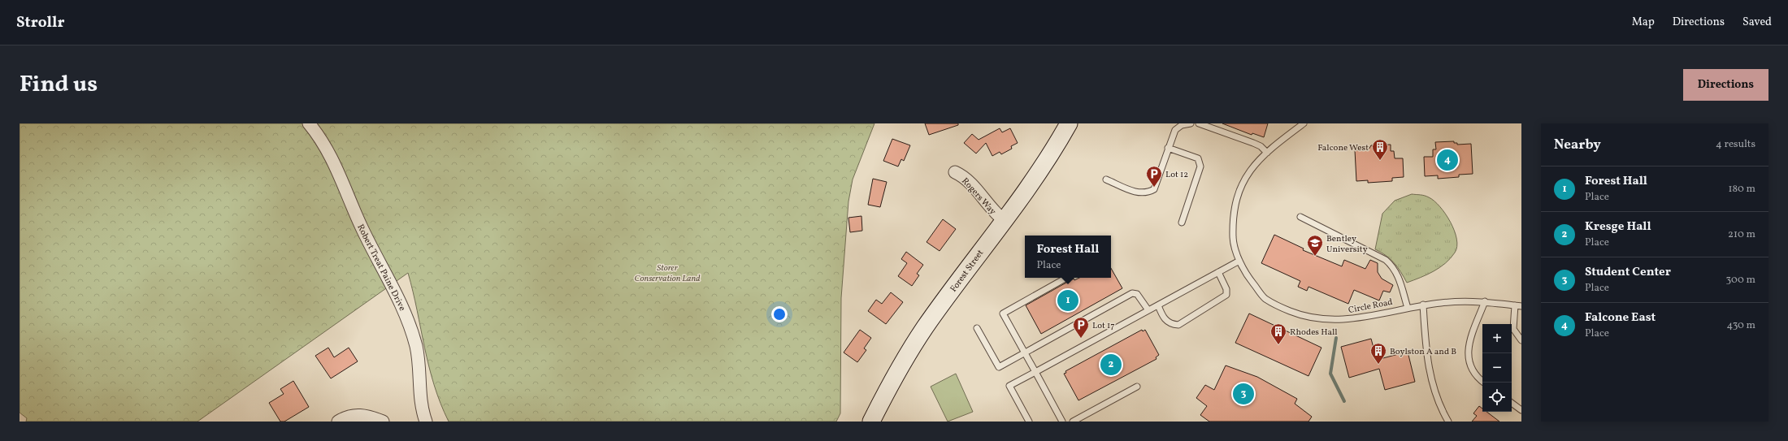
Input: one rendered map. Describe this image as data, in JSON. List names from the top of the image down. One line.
{"streets":{"street":["Rogers Way","Robert Treat Paine Drive","Forest Street"],"lane":["Circle Road"]},"crossings":[["Rogers Way","Forest Street"]],"parks":["Storer Conservation Land"],"places":{"building":["Falcone West","Rhodes Hall","Boylston A and B"],"parking":["Lot 12","Lot 17"],"school or university":["Bentley University"]},"page":{"header":"Strollr","nav":["Map","Directions","Saved"],"title":"Find us","buttons":"Directions","heading":["Nearby","4 results"],"pins":["4","1","2","3"],"list":[{"mark":"1","name":"Forest Hall","note":"Place","value":"180 m"},{"mark":"2","name":"Kresge Hall","note":"Place","value":"210 m"},{"mark":"3","name":"Student Center","note":"Place","value":"300 m"},{"mark":"4","name":"Falcone East","note":"Place","value":"430 m"}],"popup":["Forest Hall","Place"],"map_buttons":["+","−"]}}
